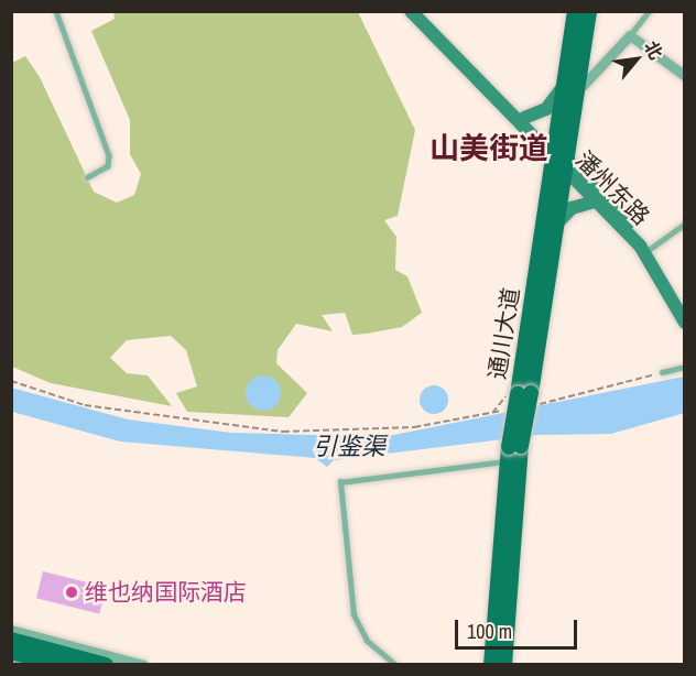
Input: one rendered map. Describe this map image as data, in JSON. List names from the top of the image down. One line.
{"streets":{"main road":["潘州东路","通川大道"]},"crossings":[["潘州东路","通川大道"]],"districts":["山美街道"],"water":["引鉴渠"],"places":["维也纳国际酒店"],"scale_bar":"100 m","north":"top right"}
